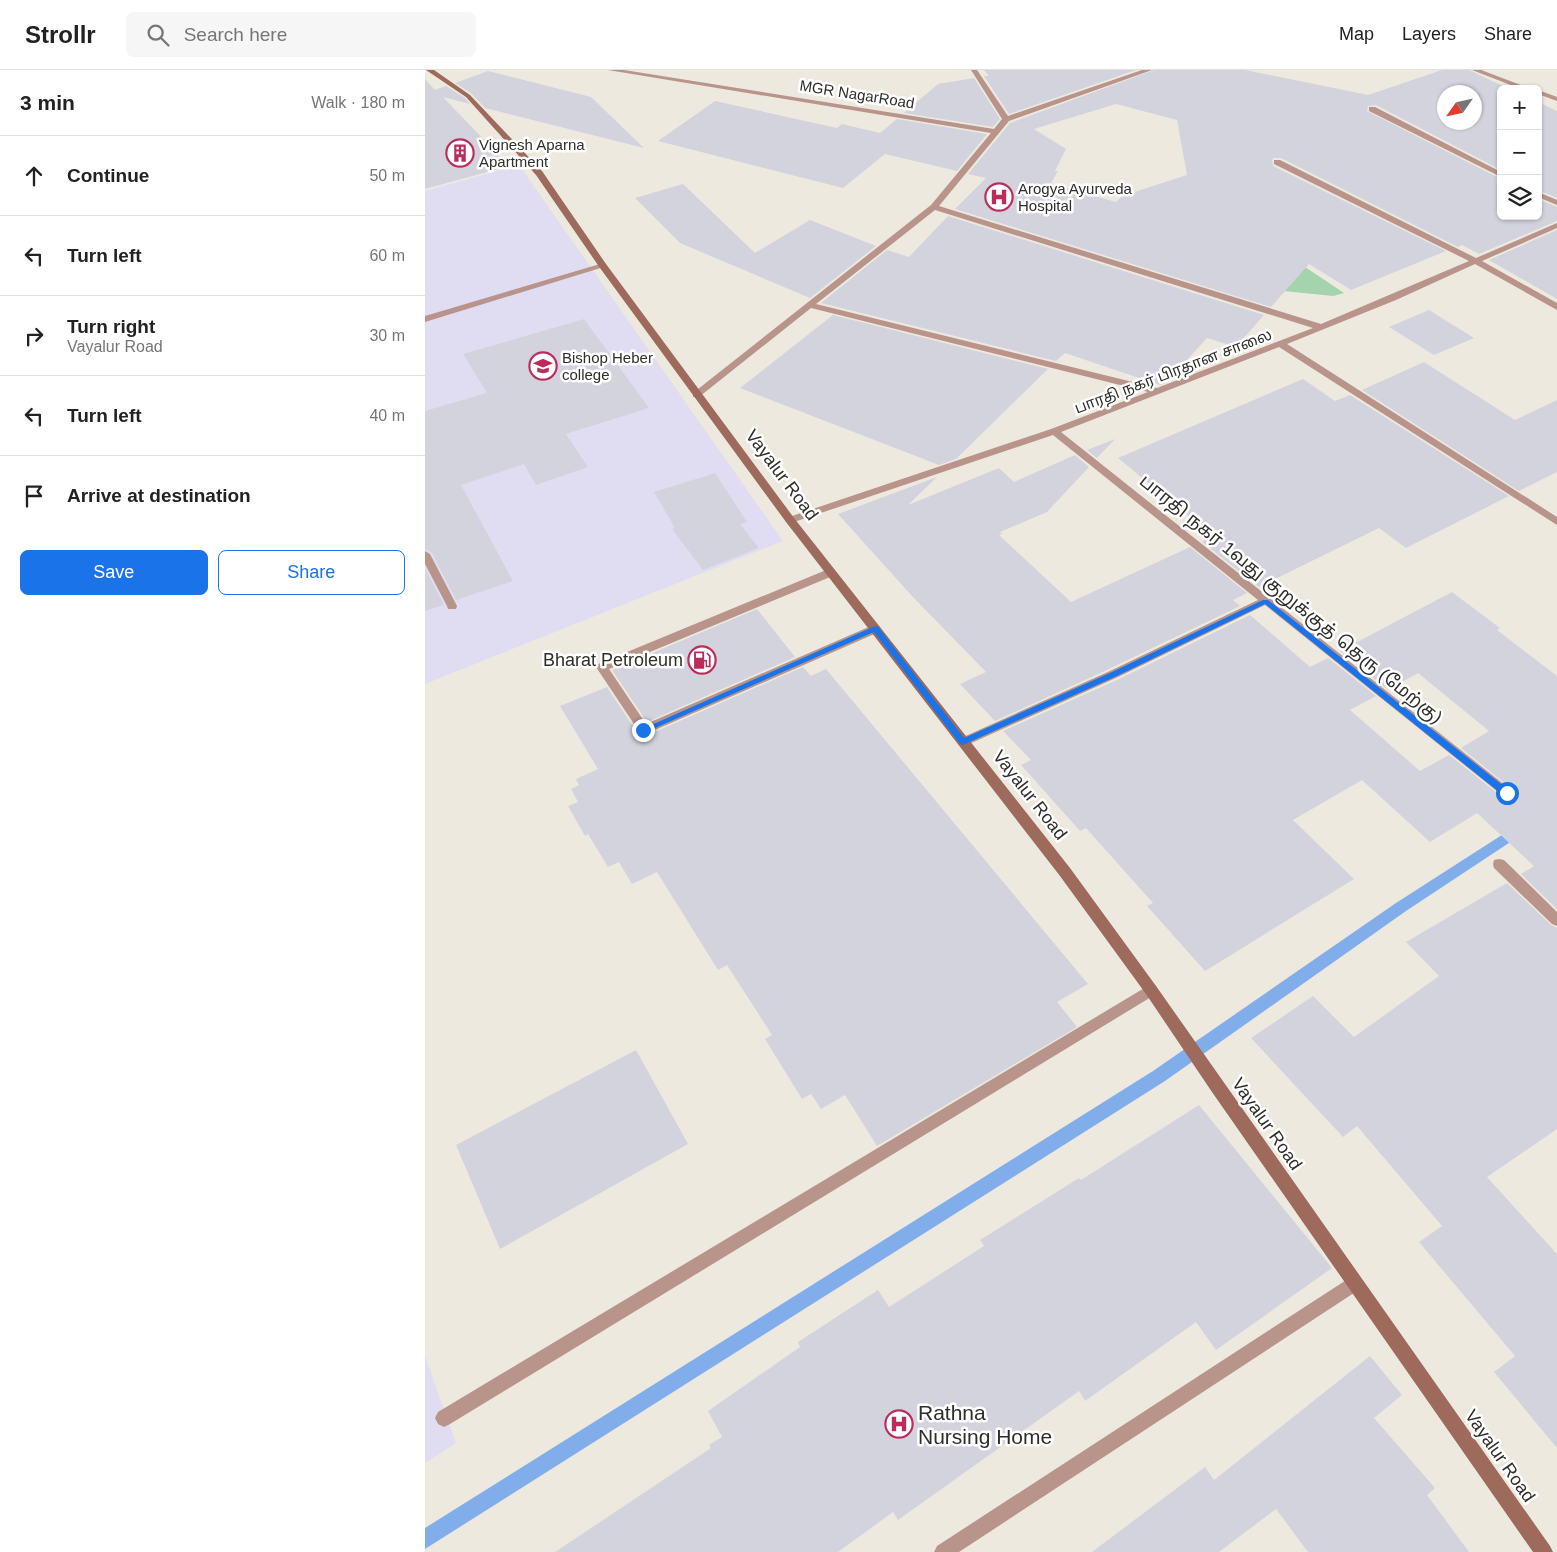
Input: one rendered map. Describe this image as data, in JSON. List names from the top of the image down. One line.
{"streets":{"main road":["Vayalur Road"],"street":["MGR NagarRoad","பாரதி நகர் பிரதான சாலை","பாரதி நகர் 1வது குறுக்குத் தெரு (மேற்கு)"]},"crossings":[["பாரதி நகர் பிரதான சாலை","Vayalur Road"],["பாரதி நகர் பிரதான சாலை","பாரதி நகர் 1வது குறுக்குத் தெரு (மேற்கு)"]],"places":{"building":["Vignesh Aparna Apartment"],"hospital":["Arogya Ayurveda Hospital","Rathna Nursing Home"],"school or university":["Bishop Heber college"],"fuel station":["Bharat Petroleum"]},"north":"bottom left","page":{"header":"Strollr","search":"Search here","nav":["Map","Layers","Share"],"heading":["3 min","Walk · 180 m"],"map_buttons":["+","−"],"list":[["Continue","50 m"],["Turn left","60 m"],["Turn right","Vayalur Road","30 m"],["Turn left","40 m"],"Arrive at destination"],"buttons":["Save","Share"]}}
